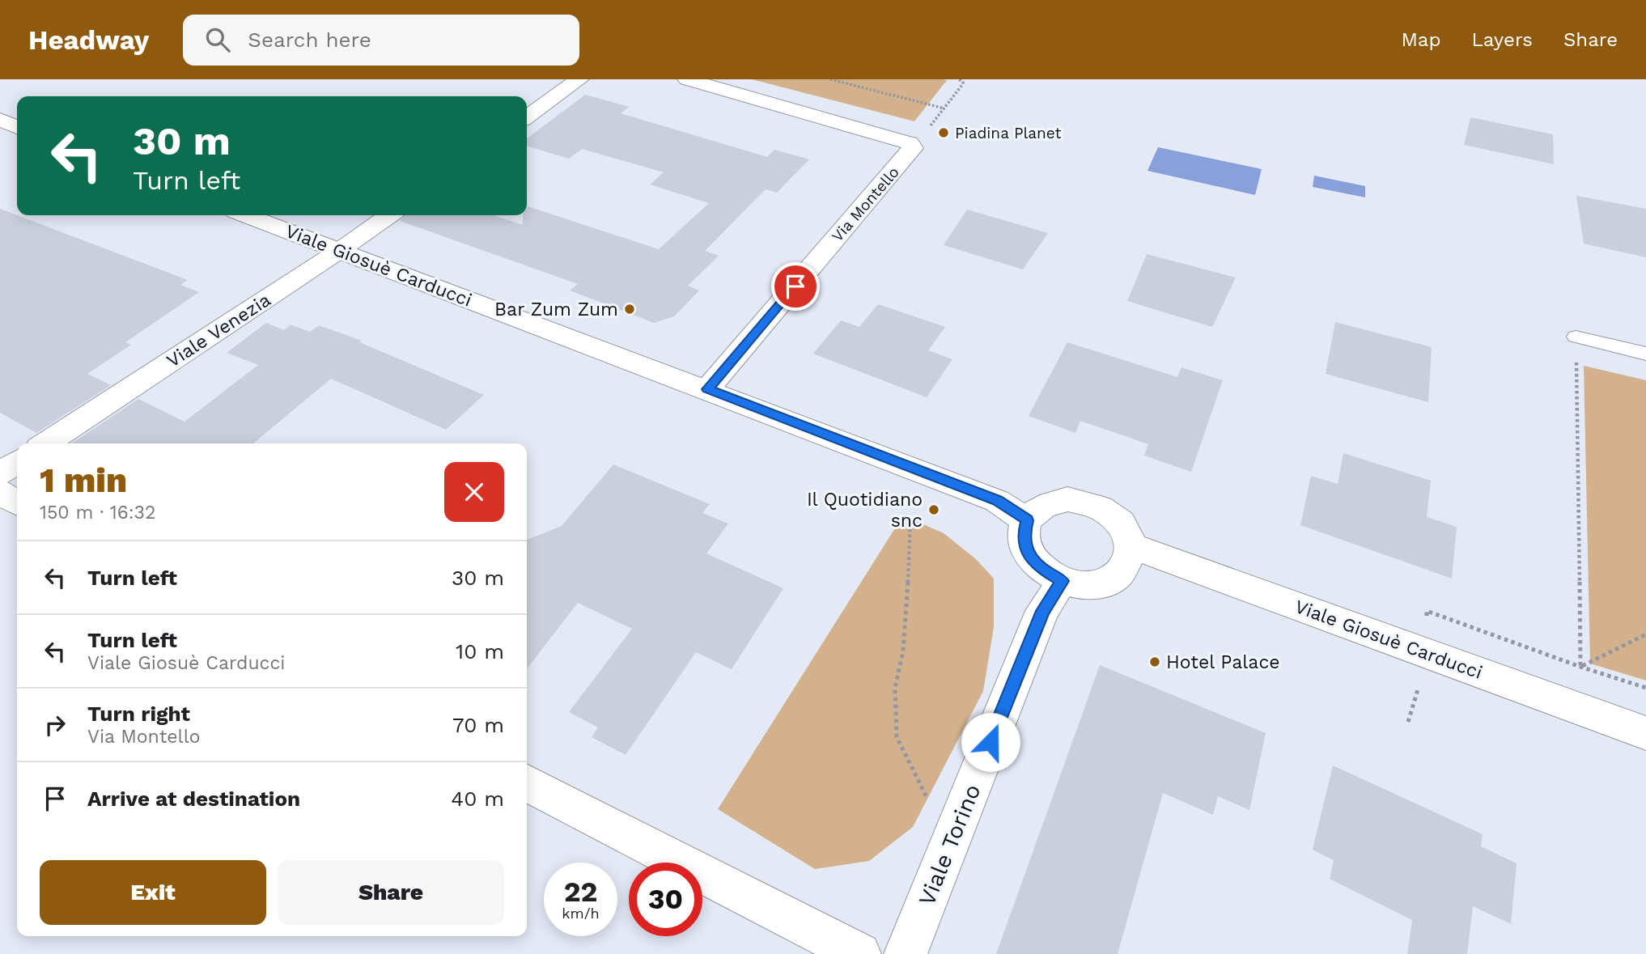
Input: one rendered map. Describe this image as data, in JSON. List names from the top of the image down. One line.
{"streets":{"street":["Via Montello","Viale Giosuè Carducci","Viale Venezia","Viale Torino"]},"crossings":[["Via Montello","Viale Giosuè Carducci"],["Viale Giosuè Carducci","Viale Venezia"],["Viale Giosuè Carducci","Viale Torino"]],"places":["Piadina Planet","Bar Zum Zum","Il Quotidiano snc","Hotel Palace"],"page":{"header":"Headway","search":"Search here","nav":["Map","Layers","Share"],"turn":["30 m","Turn left"],"heading":["1 min","150 m · 16:32"],"list":[{"name":"Turn left","value":"30 m"},{"name":"Turn left","note":"Viale Giosuè Carducci","value":"10 m"},{"name":"Turn right","note":"Via Montello","value":"70 m"},{"name":"Arrive at destination","value":"40 m"}],"buttons":["Exit","Share"],"speed":"22 km/h","limit":"30"}}
